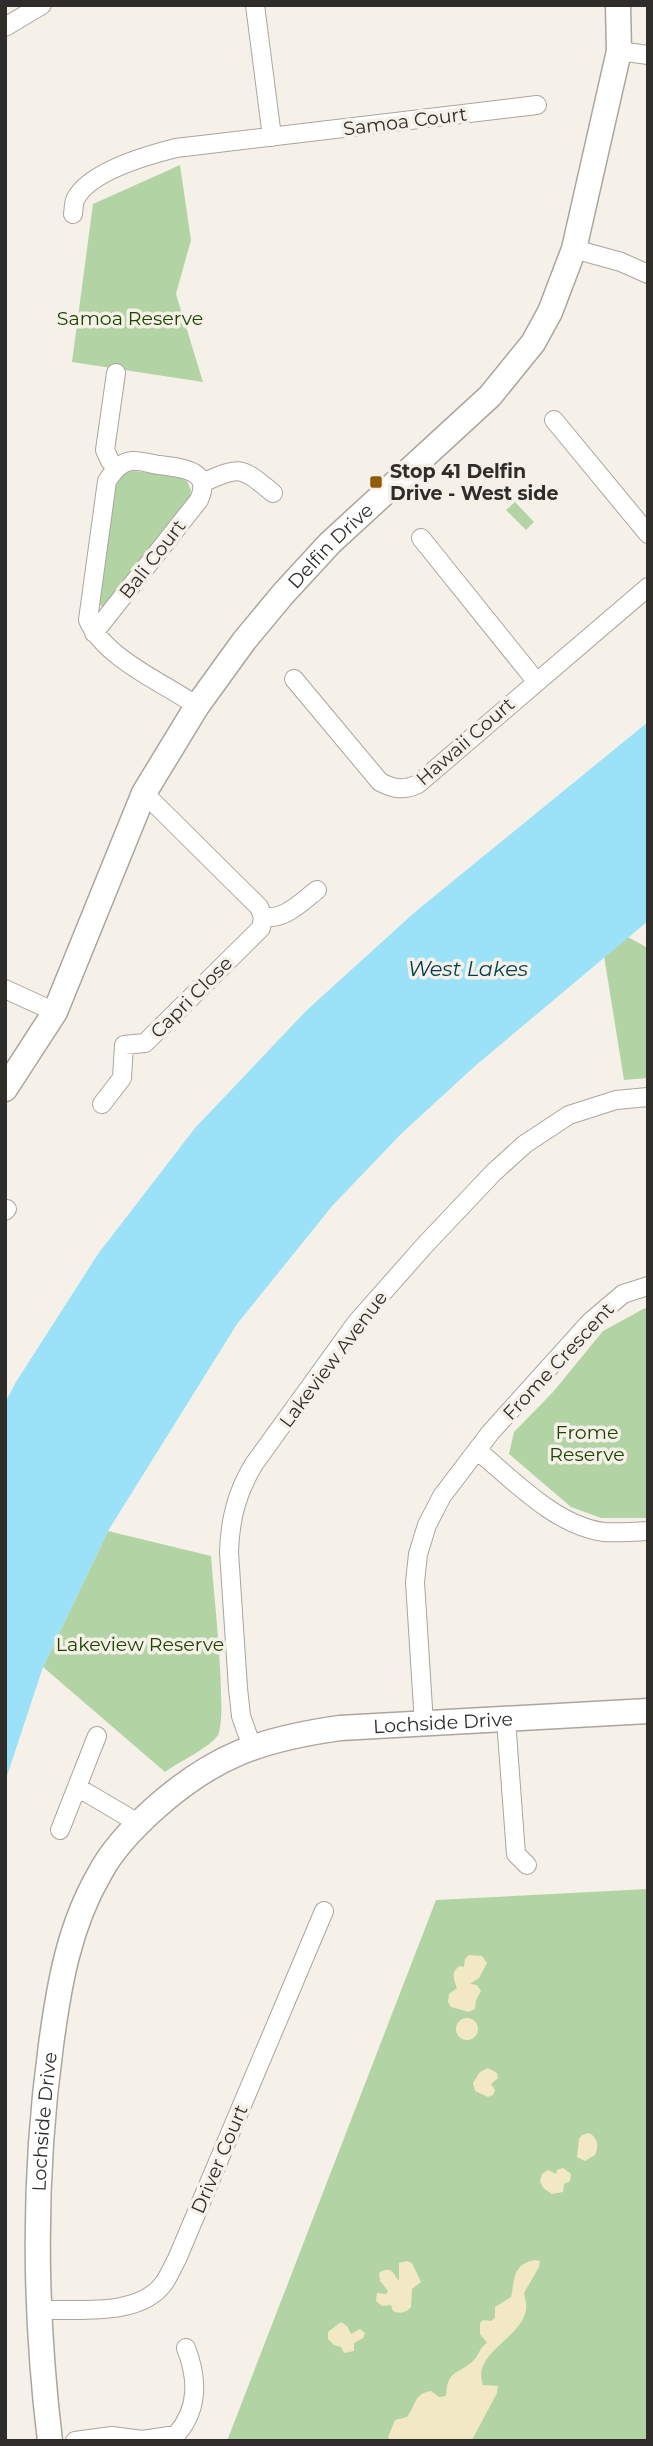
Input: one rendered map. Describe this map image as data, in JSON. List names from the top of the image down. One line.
{"streets":{"street":["Samoa Court","Delfin Drive","Bali Court","Hawaii Court","Capri Close","Lakeview Avenue","Frome Crescent","Lochside Drive","Driver Court"]},"crossings":[["Lakeview Avenue","Lochside Drive"],["Frome Crescent","Lochside Drive"],["Lochside Drive","Driver Court"]],"water":["West Lakes"],"parks":["Samoa Reserve","Frome Reserve","Lakeview Reserve"],"places":{"transit":["Stop 41 Delfin Drive - West side"]}}
